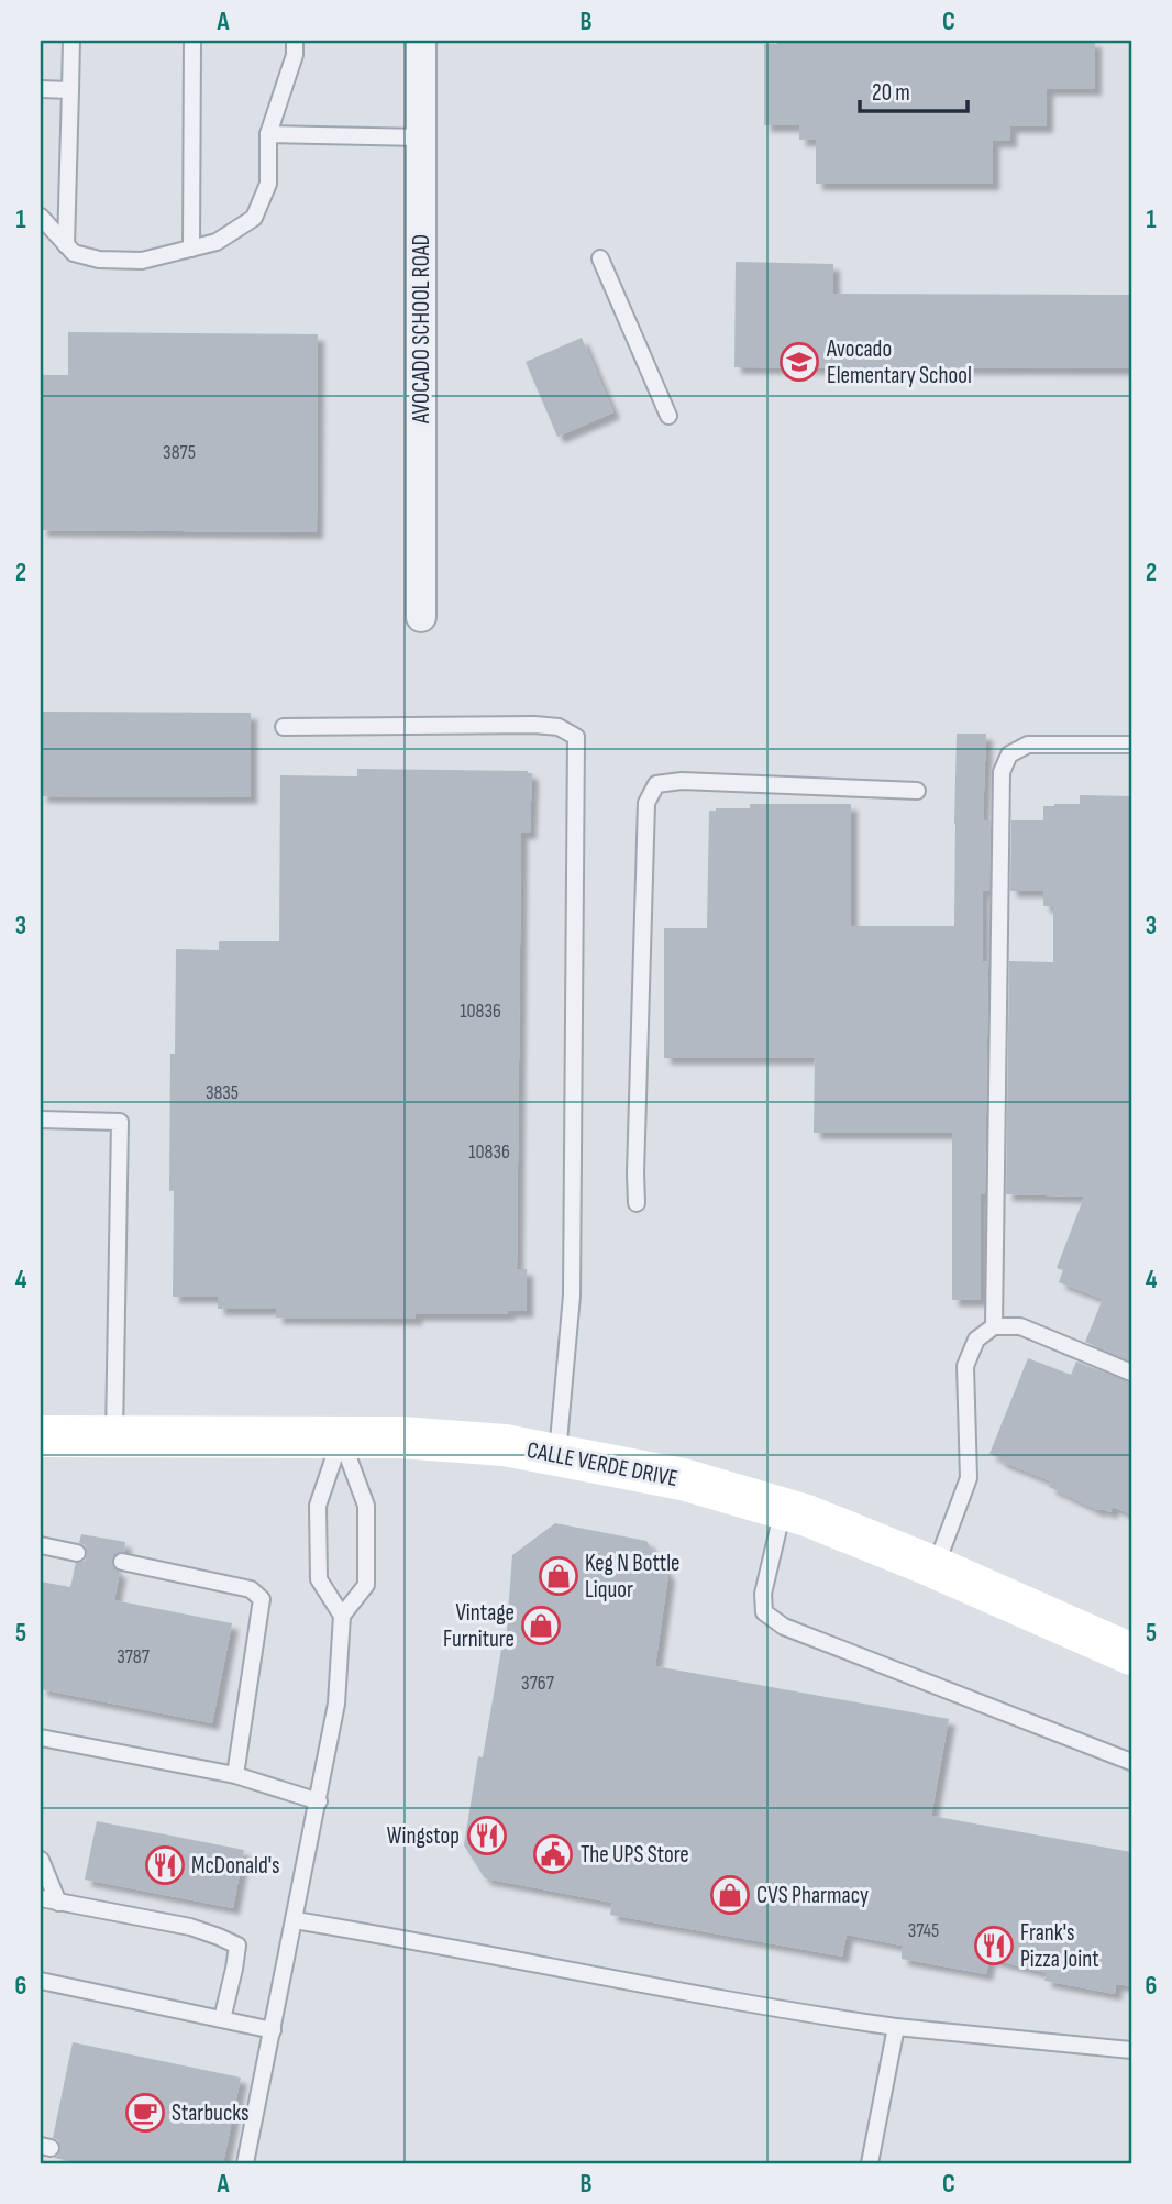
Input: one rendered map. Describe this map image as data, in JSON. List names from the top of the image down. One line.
{"streets":{"main road":["CALLE VERDE DRIVE"],"street":["AVOCADO SCHOOL ROAD"]},"places":{"school or university":["Avocado Elementary School"],"shop":["Keg N Bottle Liquor","Vintage Furniture","CVS Pharmacy"],"restaurant":["Wingstop","McDonald's","Frank's Pizza Joint"],"public building":["The UPS Store"],"cafe":["Starbucks"]},"house_numbers":["3875","10836","3835","10836","3787","3767","3745"],"scale_bar":"20 m","grid":{"columns":["A","B","C"],"rows":["1","2","3","4","5","6"]}}
